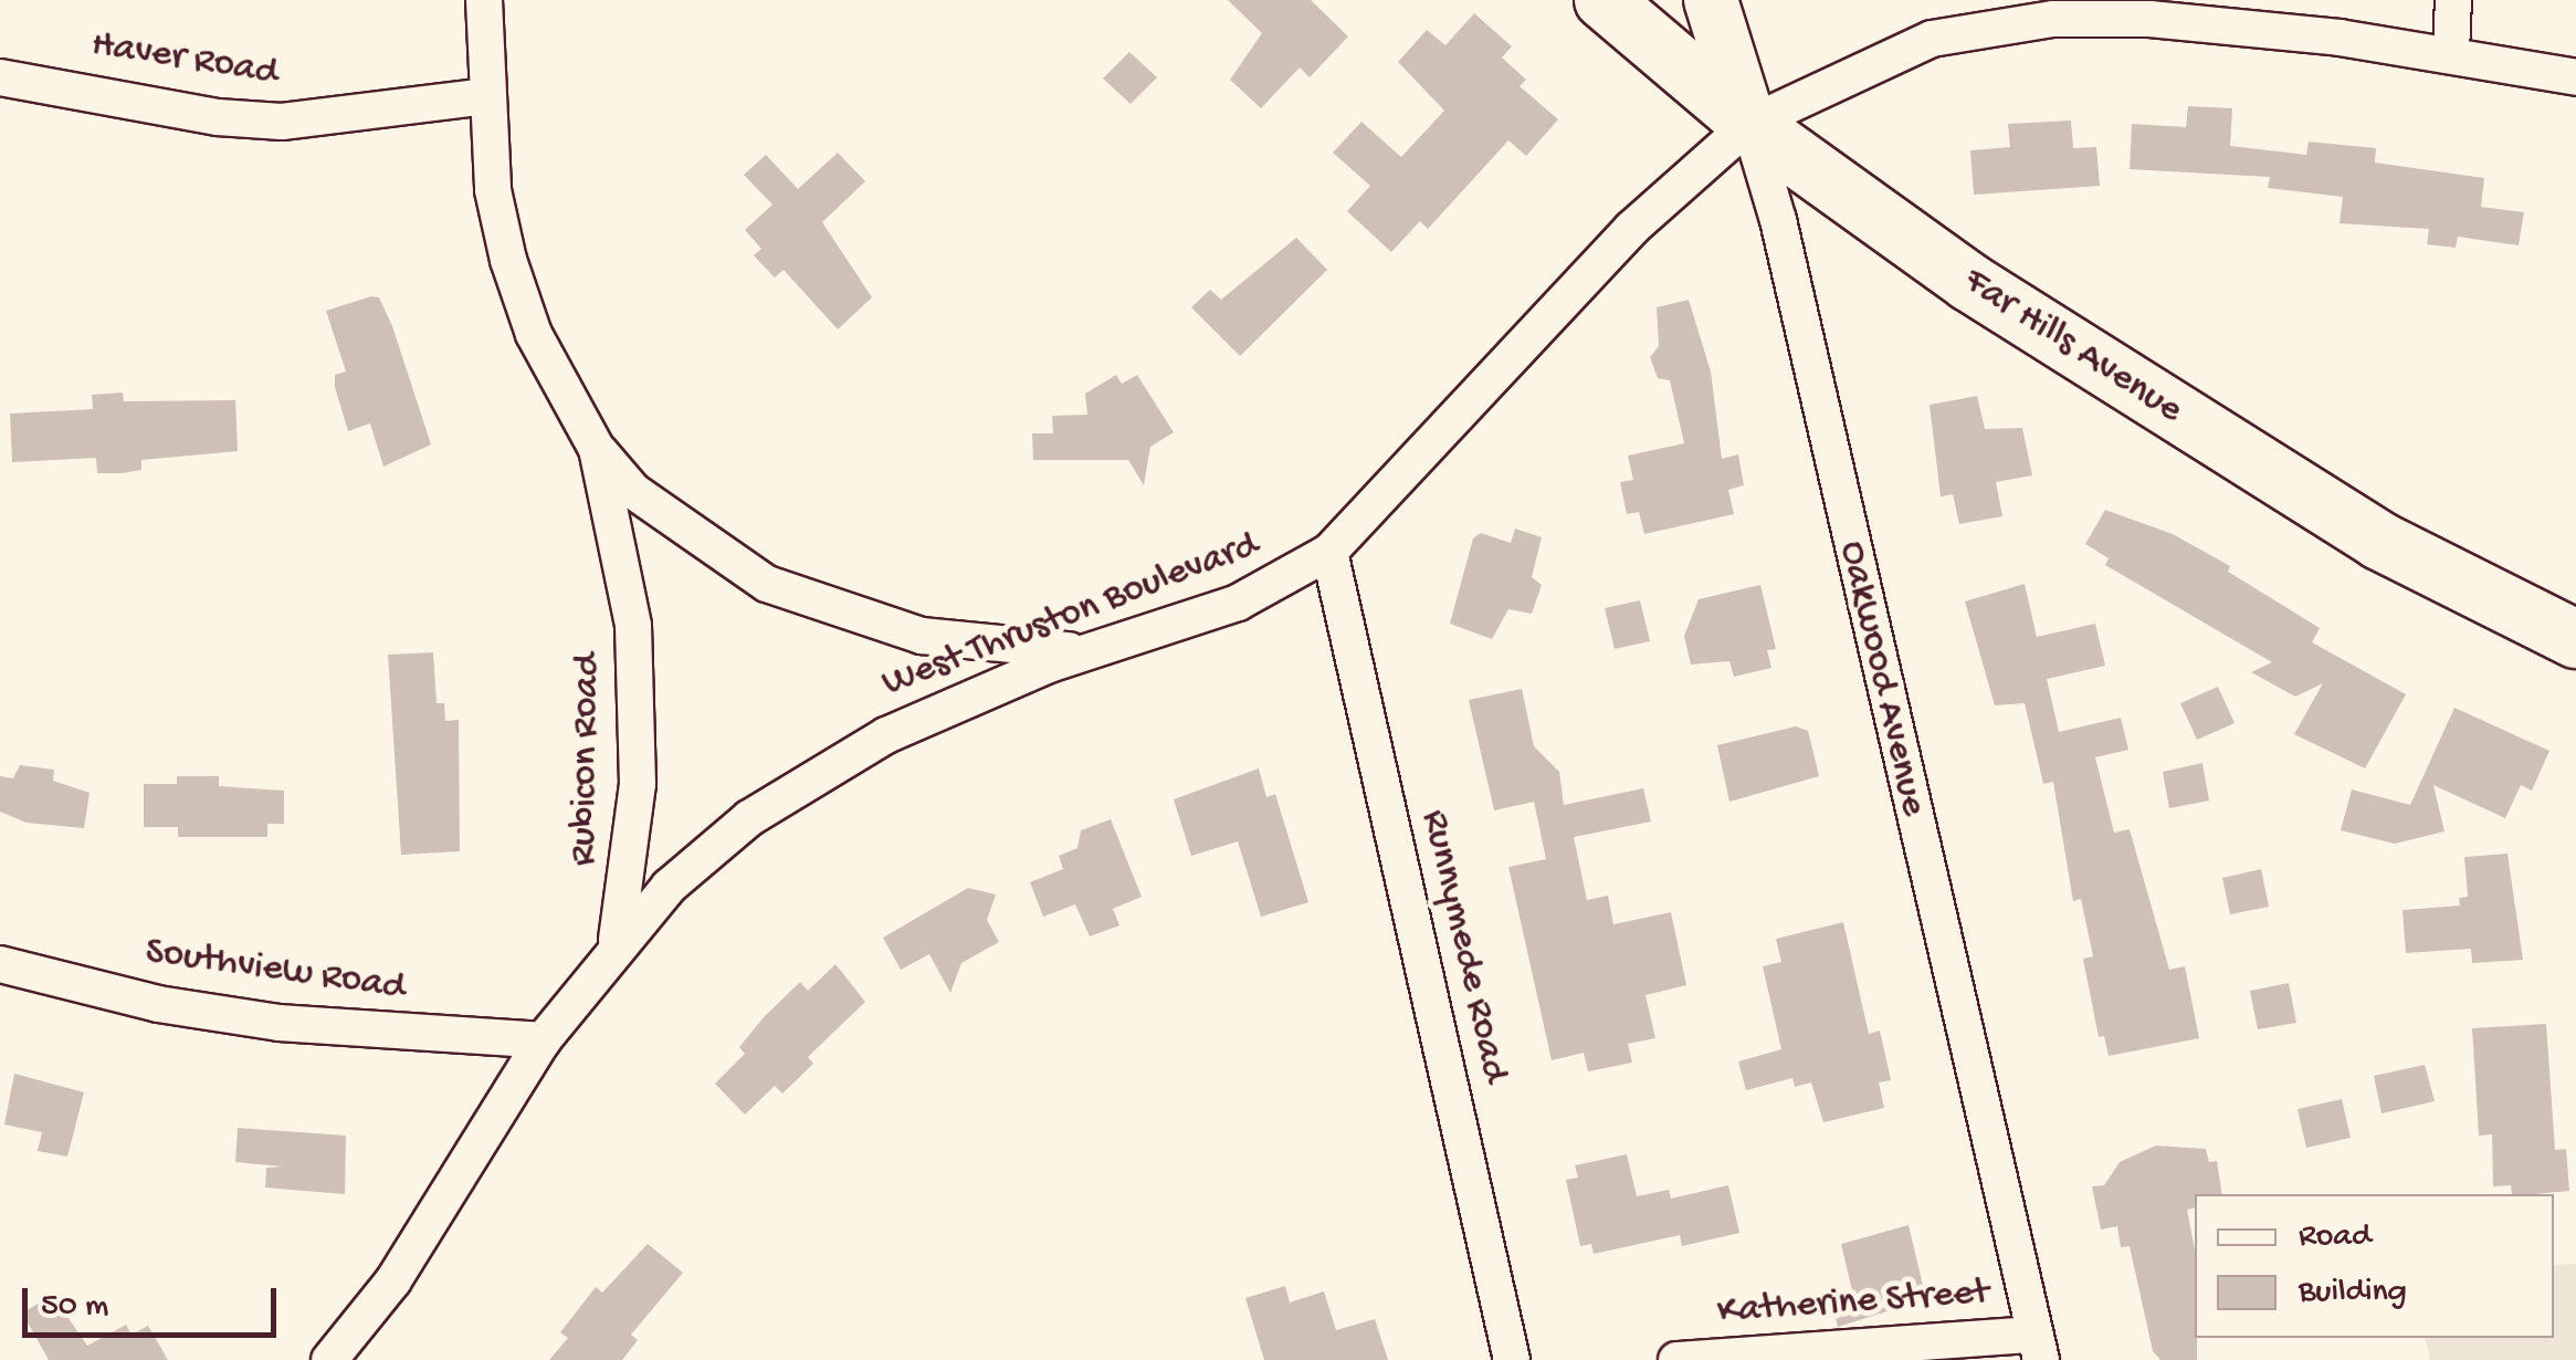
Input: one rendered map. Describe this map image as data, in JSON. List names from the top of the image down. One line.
{"streets":{"main road":["Far Hills Avenue"],"street":["Haver Road","West Thruston Boulevard","Oakwood Avenue","Rubicon Road","Runnymede Road","Southview Road","Katherine Street"]},"crossings":[["Haver Road","Rubicon Road"],["Far Hills Avenue","West Thruston Boulevard"],["Far Hills Avenue","Oakwood Avenue"],["West Thruston Boulevard","Oakwood Avenue"],["West Thruston Boulevard","Rubicon Road"],["West Thruston Boulevard","Runnymede Road"],["West Thruston Boulevard","Southview Road"],["Oakwood Avenue","Katherine Street"]],"legend":["Road","Building"],"scale_bar":"50 m"}
